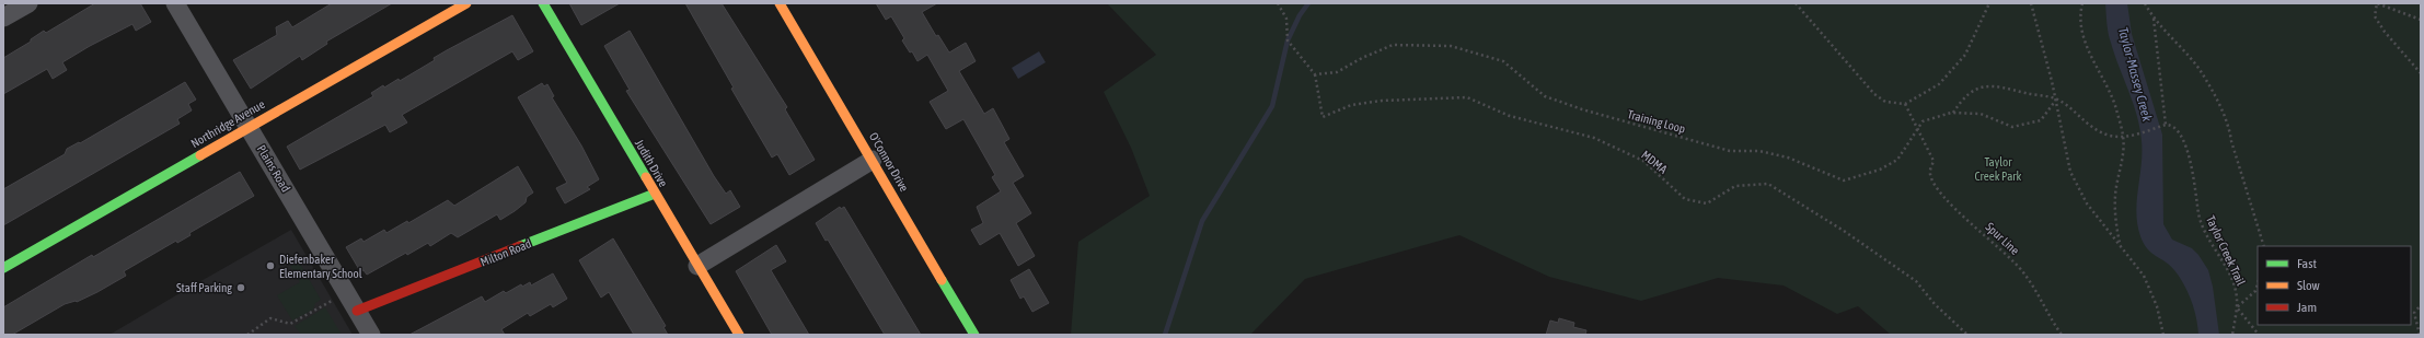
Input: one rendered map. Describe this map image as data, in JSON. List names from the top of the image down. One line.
{"streets":{"street":["Northridge Avenue","O'Connor Drive","Judith Drive","Plains Road","Milton Road"],"path":["Training Loop","MDMA","Spur Line","Taylor Creek Trail"]},"crossings":[["Training Loop","MDMA"],["Training Loop","Spur Line"],["Northridge Avenue","Plains Road"],["Judith Drive","Milton Road"],["Plains Road","Milton Road"]],"water":["Taylor-Massey Creek"],"parks":["Taylor Creek Park"],"places":["Diefenbaker Elementary School","Staff Parking"],"legend":["Fast","Slow","Jam"]}
